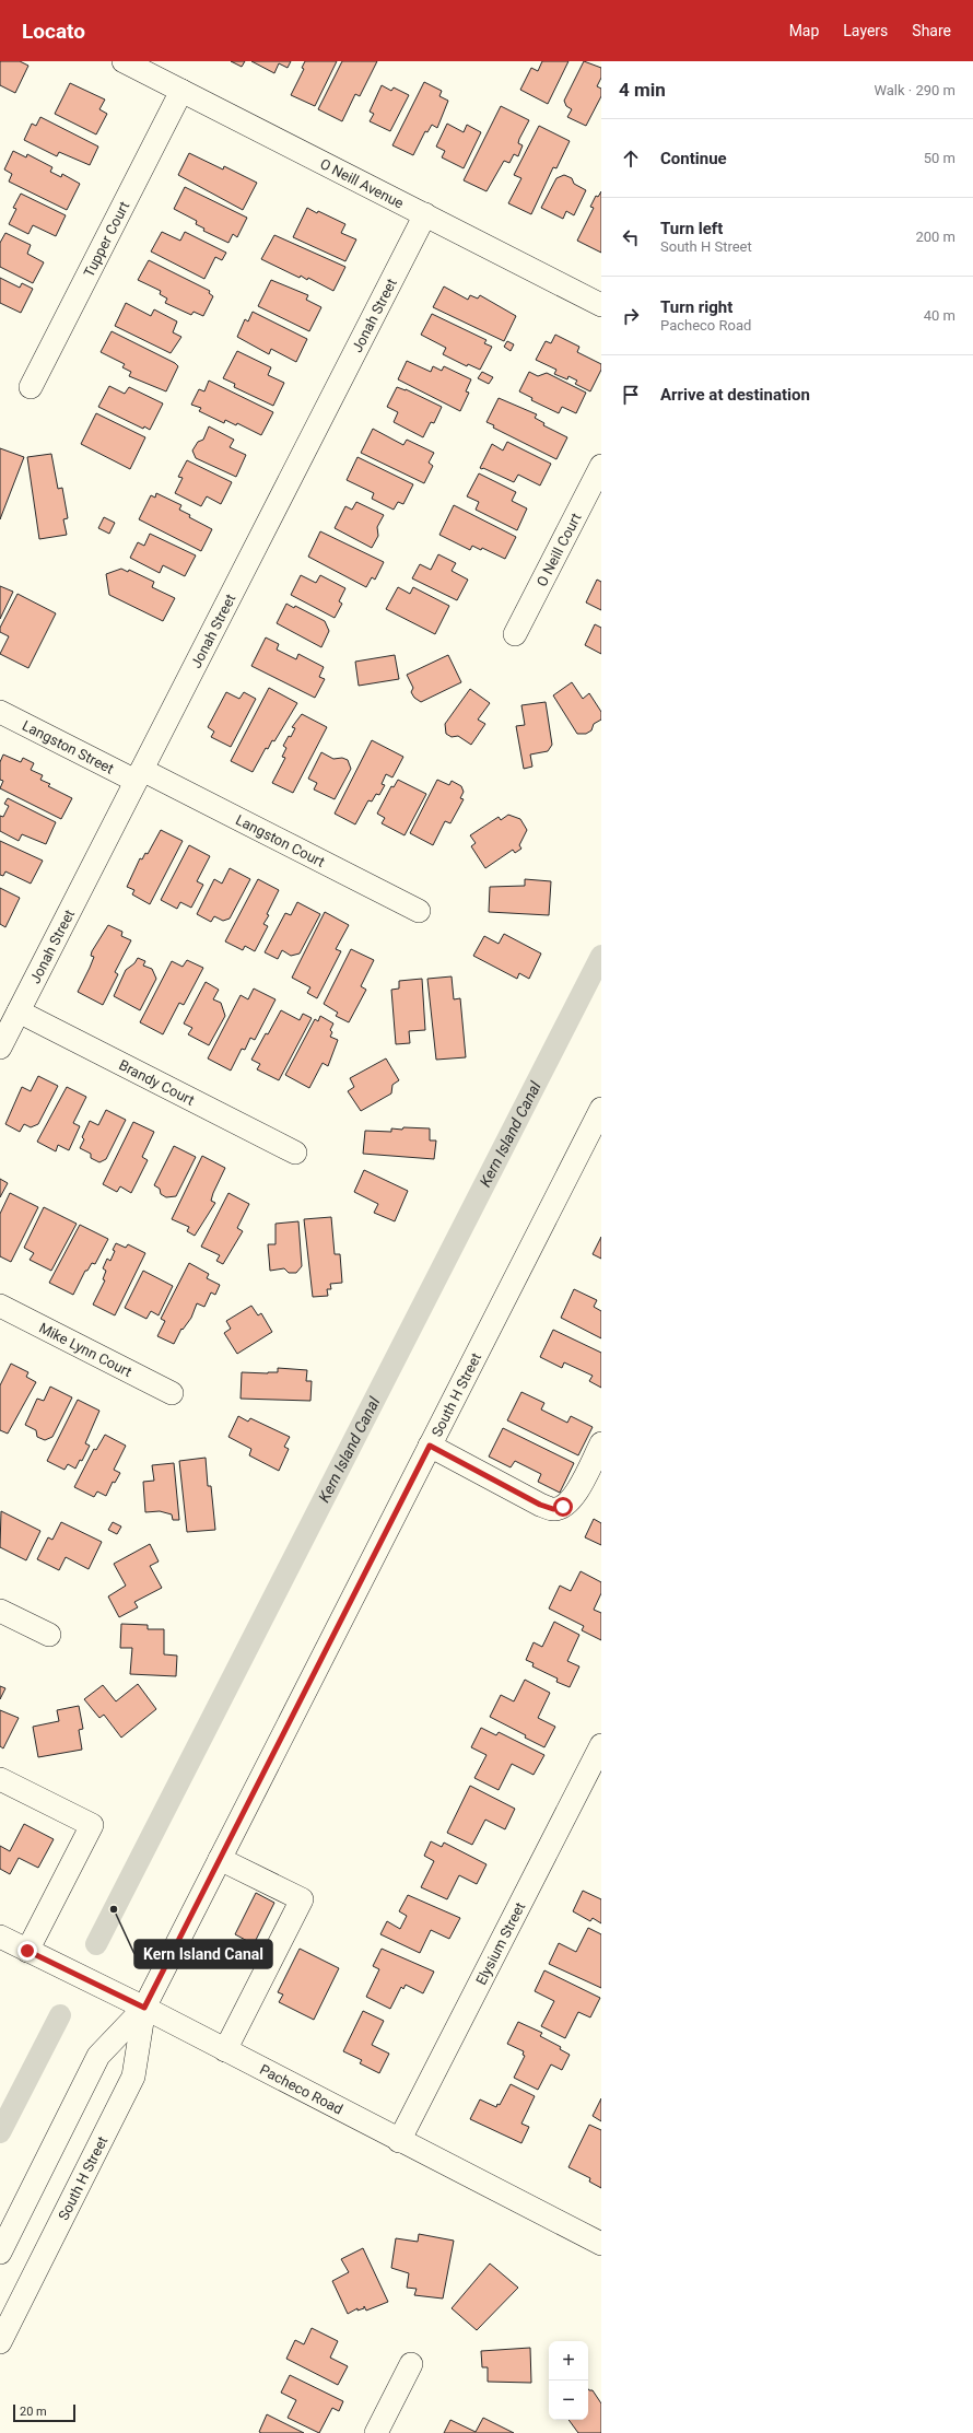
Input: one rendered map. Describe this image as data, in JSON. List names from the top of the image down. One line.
{"streets":{"street":["O Neill Avenue","Tupper Court","Jonah Street","O Neill Court","Langston Street","Langston Court","Brandy Court","Mike Lynn Court","South H Street","Elysium Street","Pacheco Road"]},"crossings":[["O Neill Avenue","Tupper Court"],["O Neill Avenue","Jonah Street"],["Jonah Street","Langston Street"],["Jonah Street","Langston Court"],["Jonah Street","Brandy Court"],["Langston Street","Langston Court"],["South H Street","Pacheco Road"],["Elysium Street","Pacheco Road"]],"water":["Kern Island Canal"],"places":["Kern Island Canal"],"scale_bar":"20 m","page":{"header":"Locato","nav":["Map","Layers","Share"],"heading":["4 min","Walk · 290 m"],"list":[["Continue","50 m"],["Turn left","South H Street","200 m"],["Turn right","Pacheco Road","40 m"],"Arrive at destination"],"map_buttons":["+","−"],"scale":"20 m"}}
